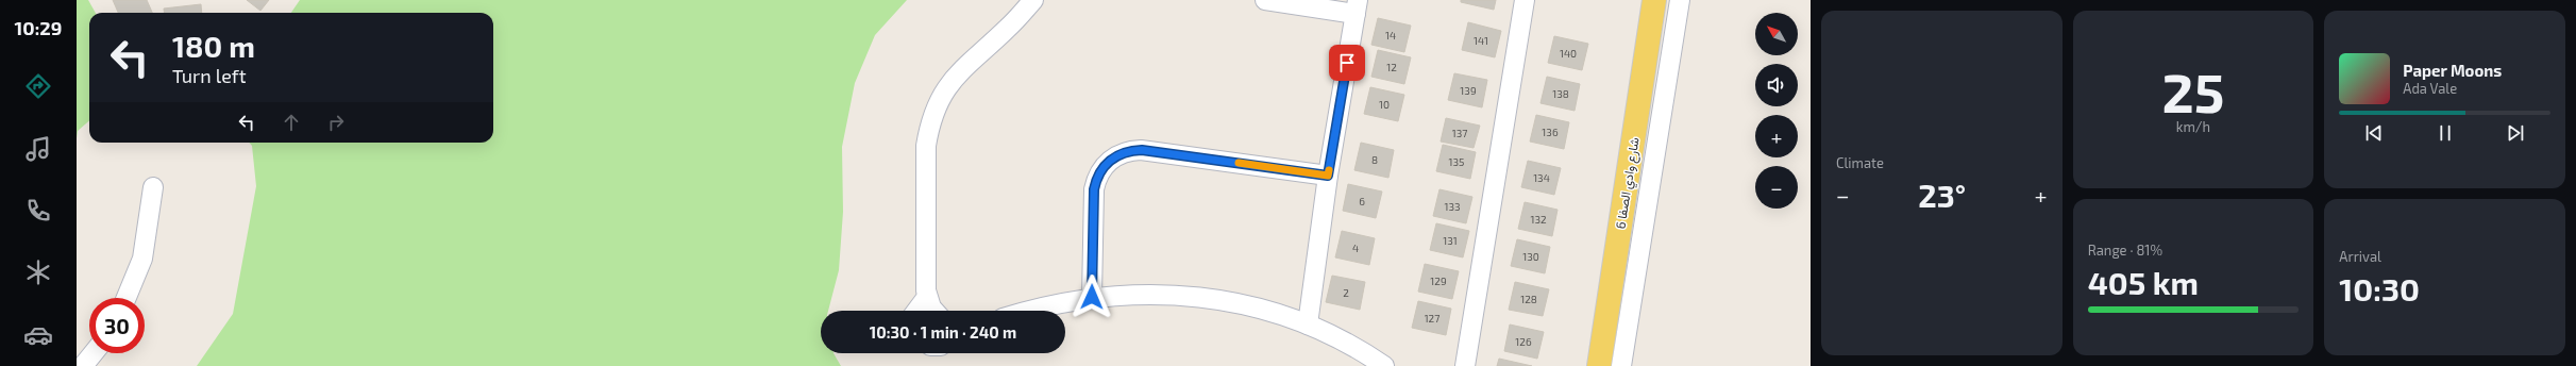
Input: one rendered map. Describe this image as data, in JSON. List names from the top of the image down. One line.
{"streets":{"main road":["شارع وادي الصفا 6"]},"house_numbers":["14","141","140","12","139","138","10","136","137","8","135","134","6","133","132","131","4","130","129","2","128","127","126"],"north":"top left","page":{"tabs":"10:29","tile":["Climate",["25","km/h"],["Range · 81%","405 km"],["Arrival","10:30"]],"map_buttons":["+","−"],"turn":["180 m","Turn left"],"song":["Paper Moons","Ada Vale"],"heat":["−","23°","+"],"limit":"30","trip":"10:30 · 1 min · 240 m"}}
